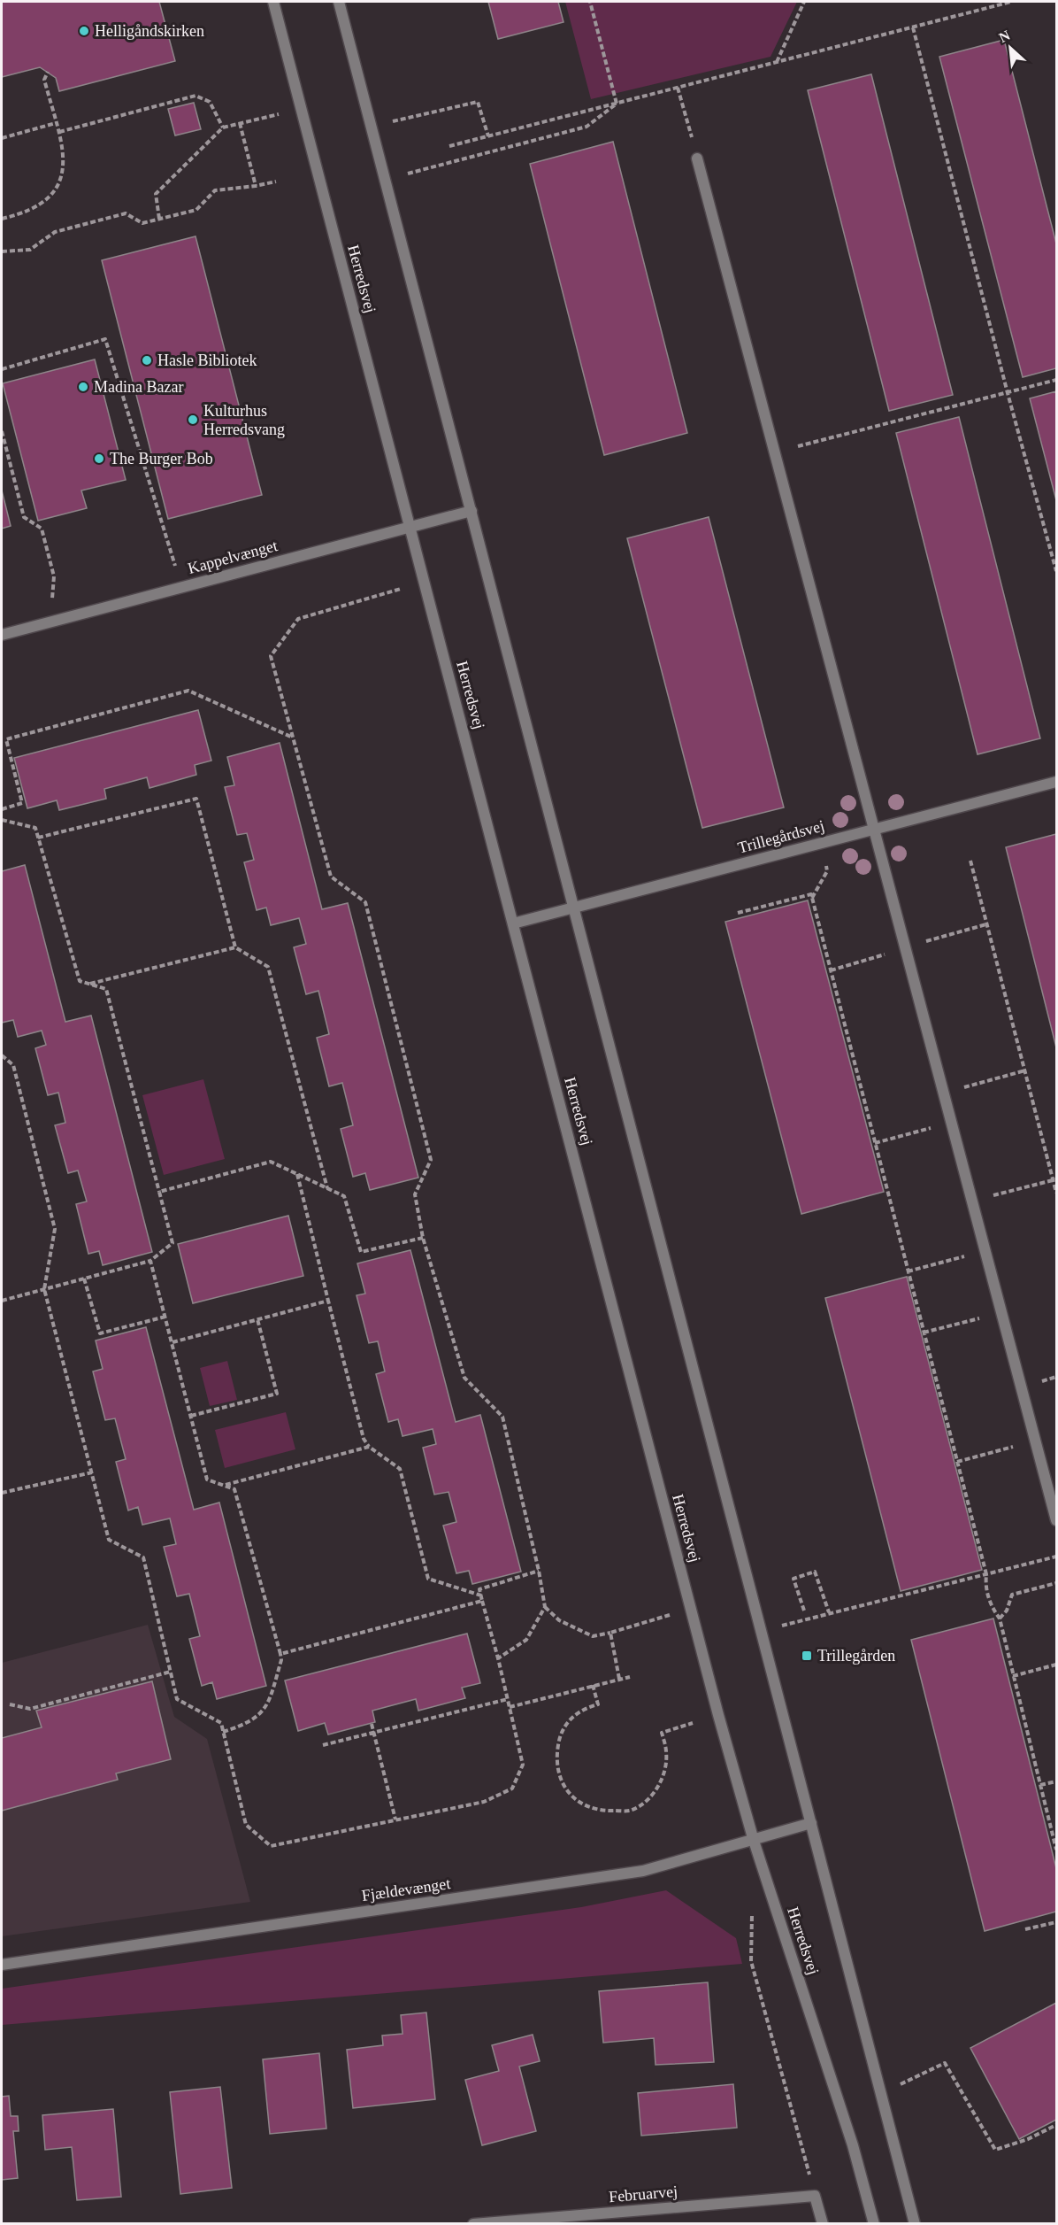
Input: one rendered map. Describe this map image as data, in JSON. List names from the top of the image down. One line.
{"streets":{"street":["Herredsvej","Kappelvænget","Trillegårdsvej","Fjældevænget","Februarvej"]},"crossings":[["Herredsvej","Kappelvænget"],["Herredsvej","Trillegårdsvej"],["Herredsvej","Fjældevænget"]],"places":{"other":["Helligåndskirken","Hasle Bibliotek","Madina Bazar","Kulturhus Herredsvang","The Burger Bob"],"transit":["Trillegården"]},"north":"top left"}
